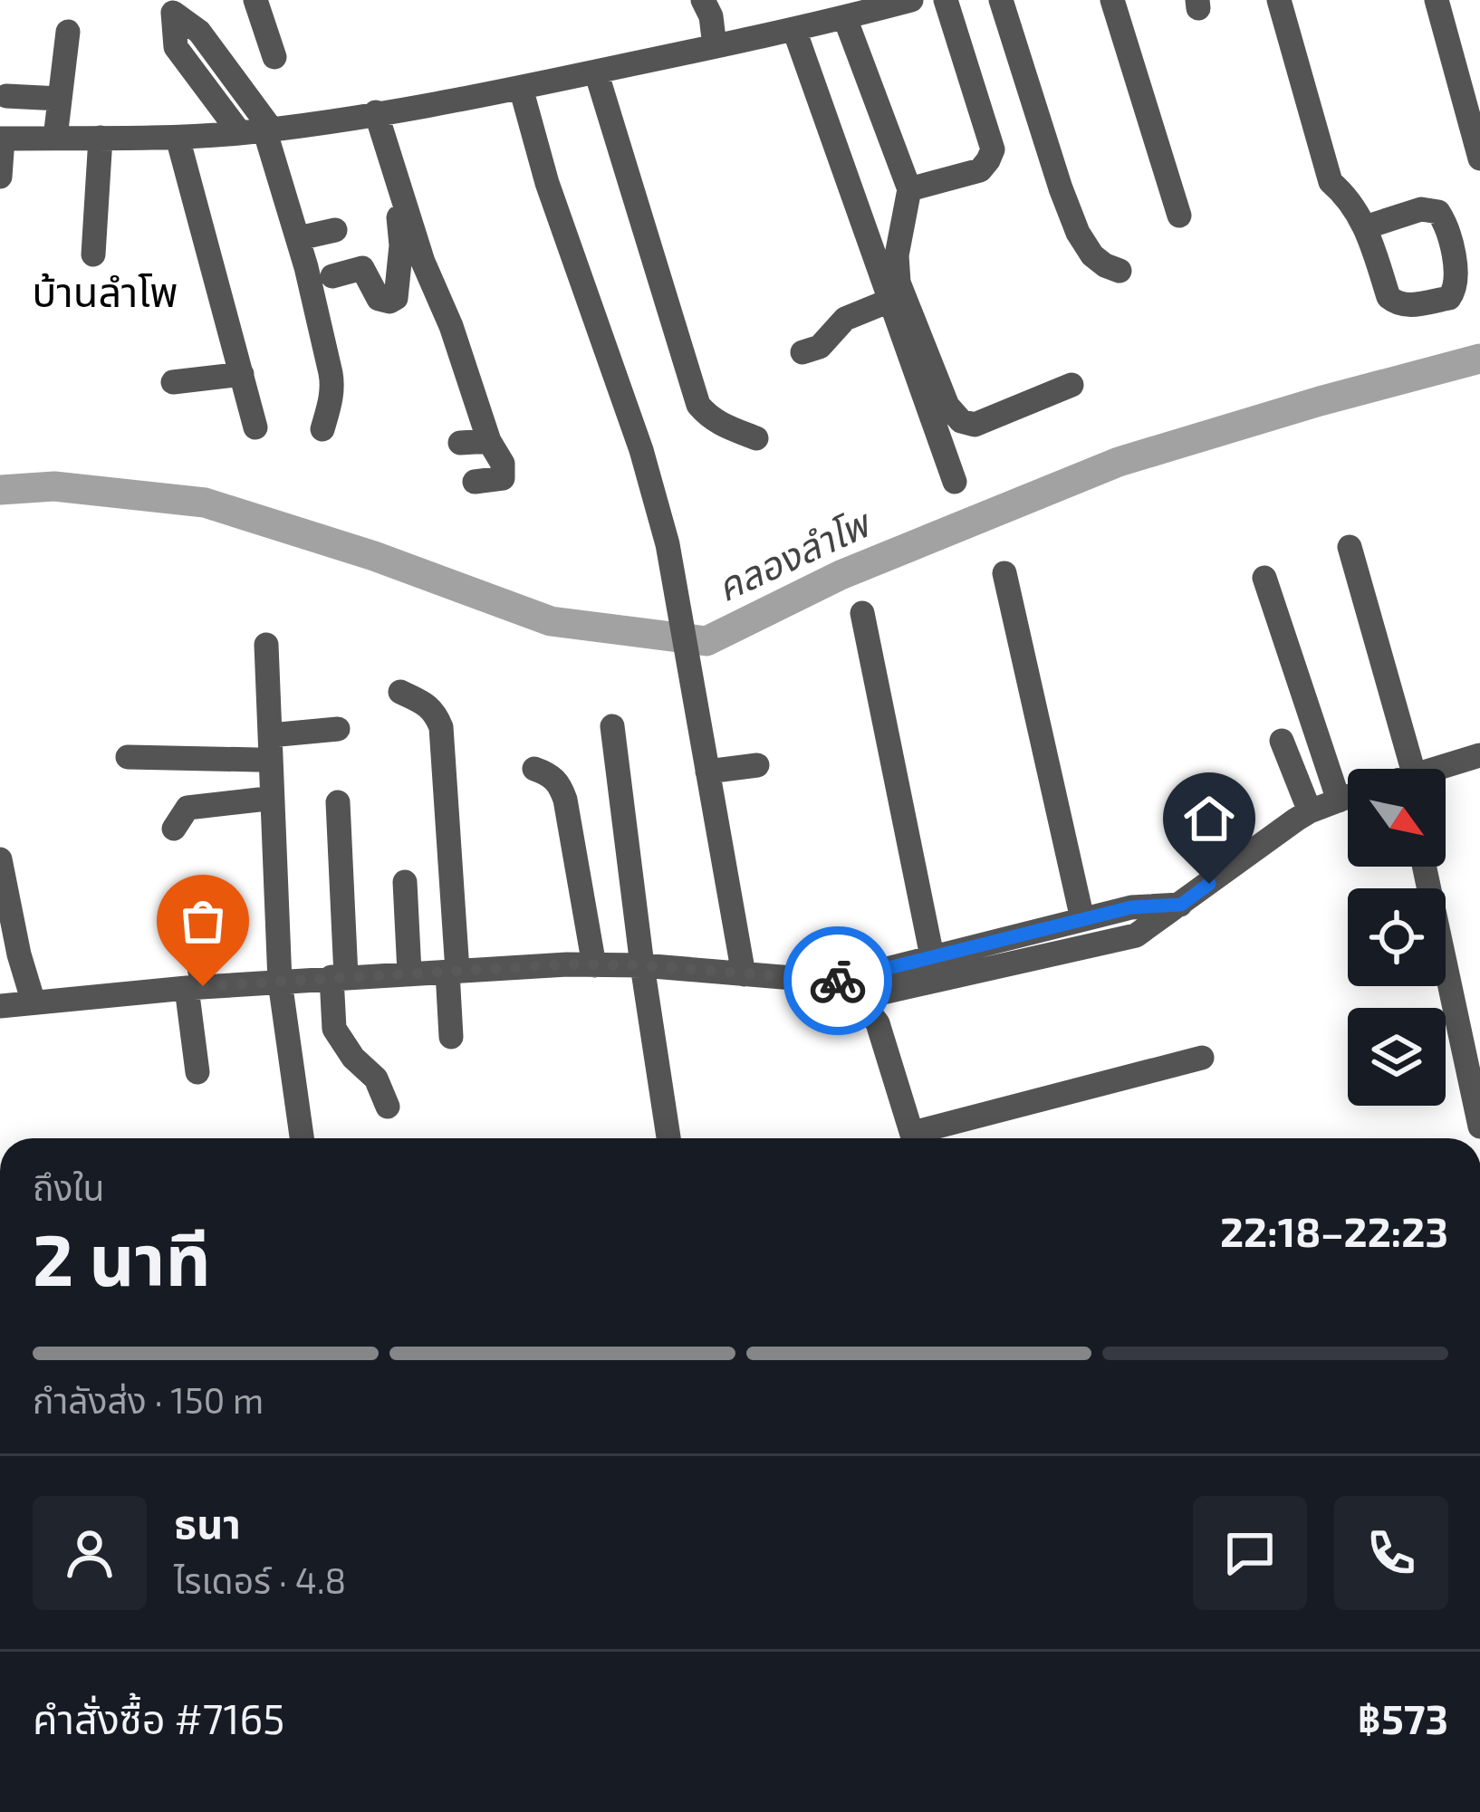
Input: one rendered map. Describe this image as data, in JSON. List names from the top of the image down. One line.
{"districts":["บ้านลำโพ"],"water":["คลองลำโพ"],"north":"bottom right","page":{"heading":["2 นาที","ถึงใน","22:18–22:23"],"panel":["ธนา","ไรเดอร์ · 4.8","คำสั่งซื้อ #7165","฿573"],"bar":"กำลังส่ง · 150 m"}}
